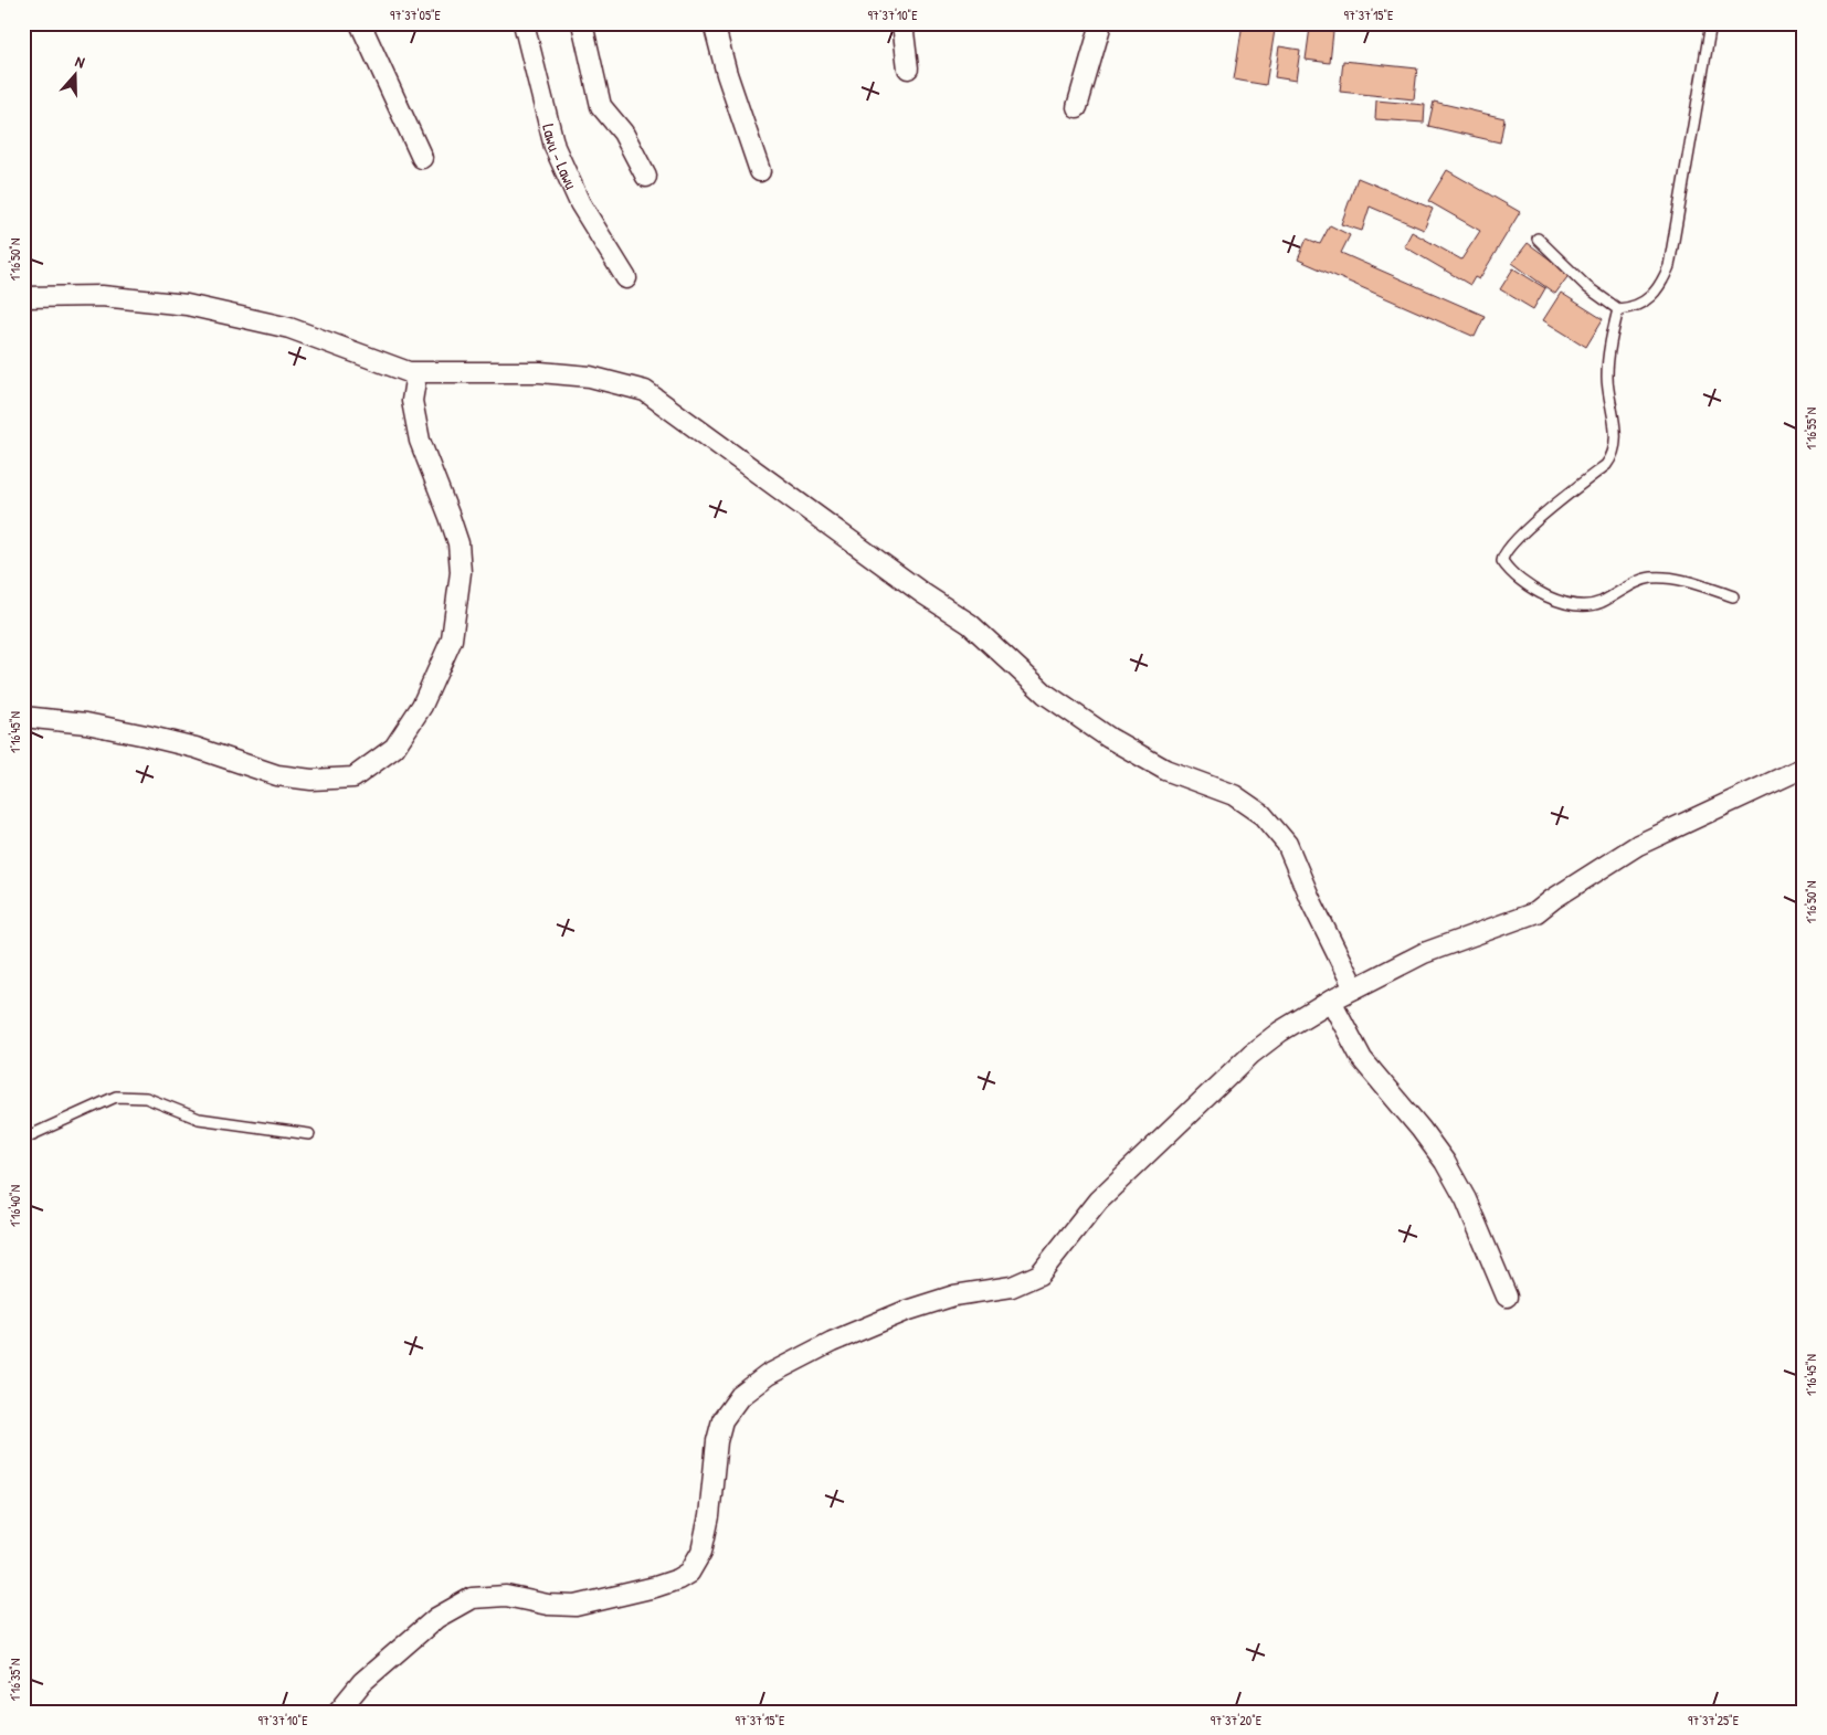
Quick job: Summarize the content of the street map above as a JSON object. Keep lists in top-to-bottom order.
{
  "streets": {
    "street": ["Lawu - Lawu"]
  },
  "north": "top",
  "coordinates": [
    "97°37'05\"E",
    "97°37'10\"E",
    "97°37'15\"E",
    "1°16'50\"N",
    "1°16'55\"N",
    "1°16'45\"N",
    "1°16'40\"N",
    "1°16'35\"N",
    "97°37'20\"E",
    "97°37'25\"E"
  ]
}
